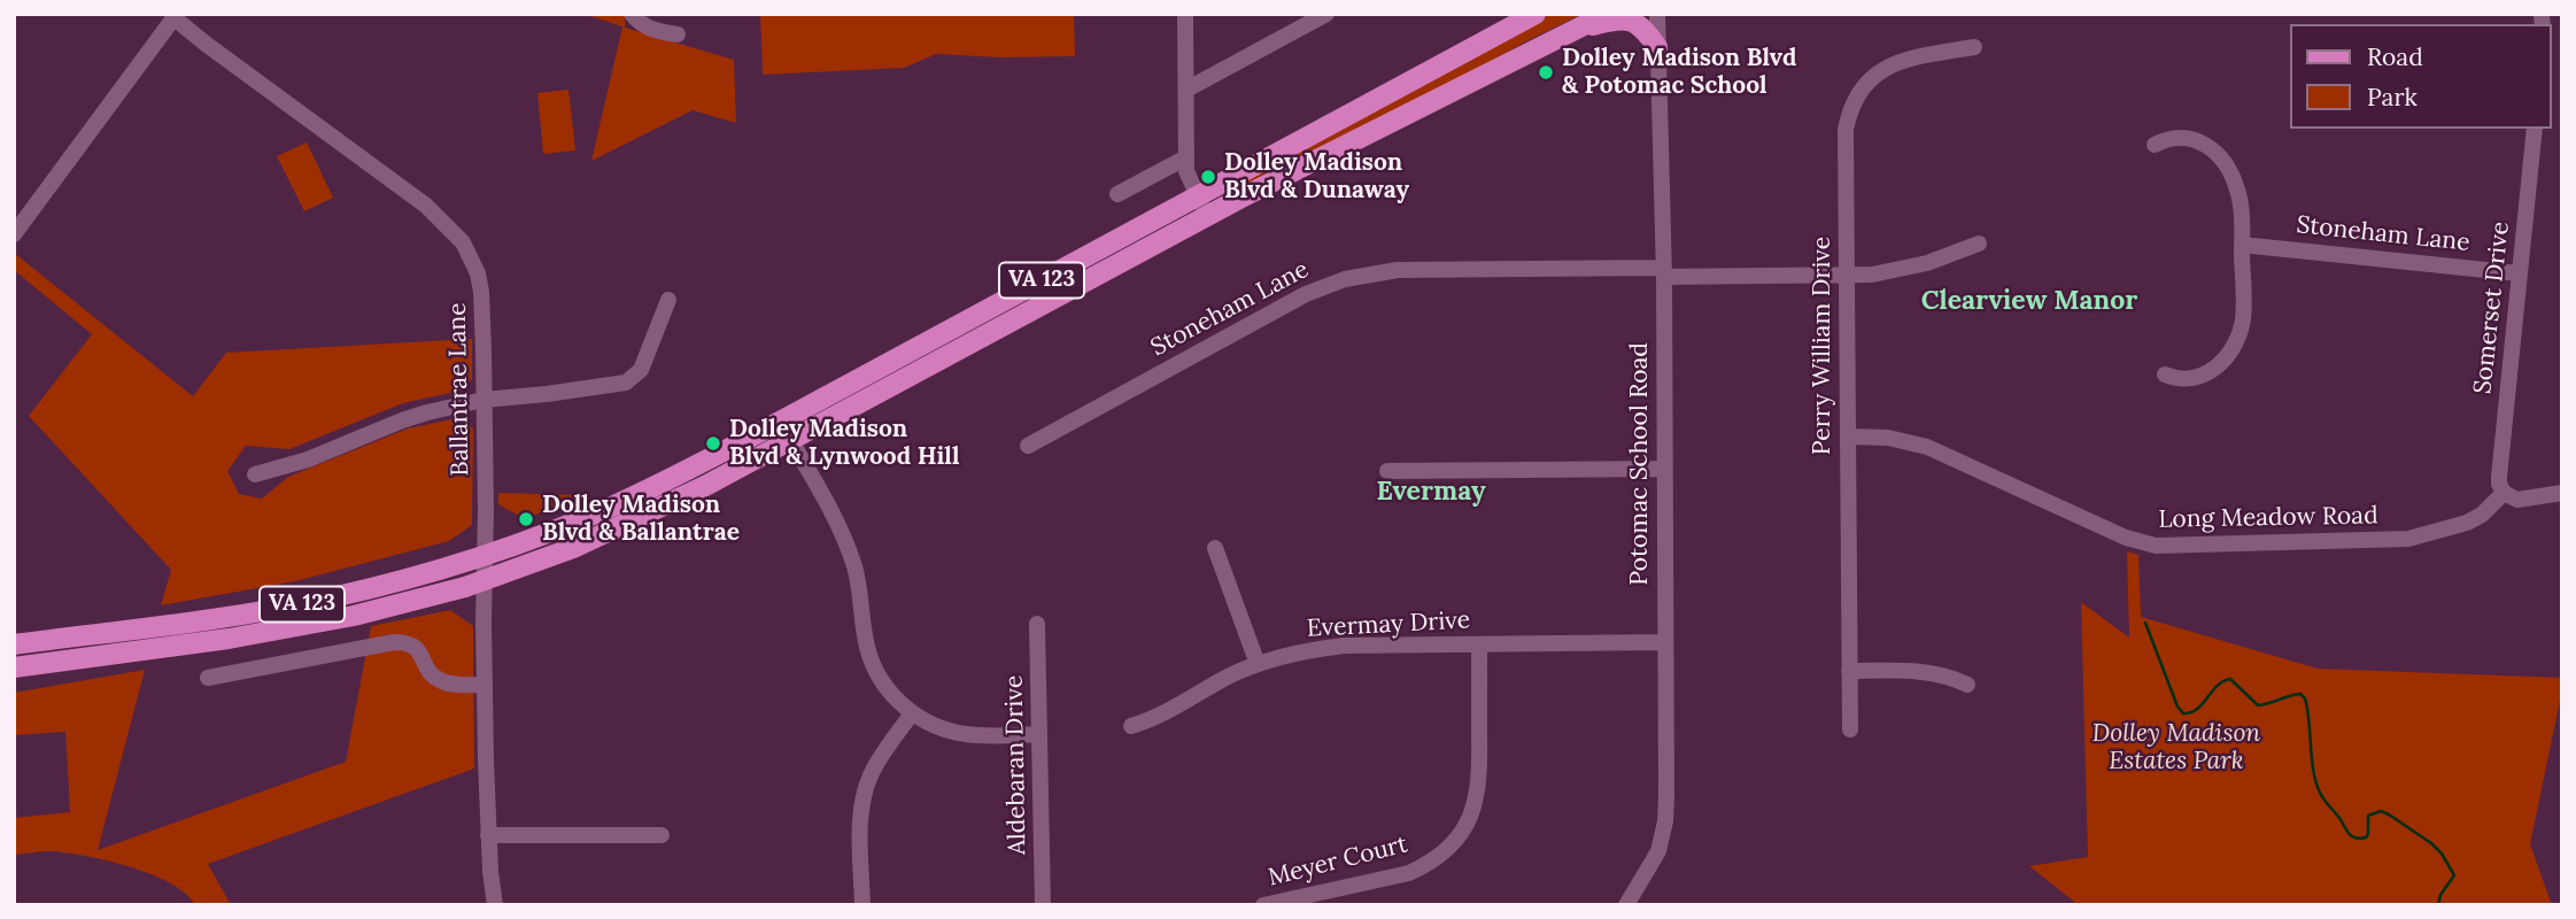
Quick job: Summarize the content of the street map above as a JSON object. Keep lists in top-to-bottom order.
{
  "streets": {
    "main road": ["VA 123"],
    "street": [
      "Stoneham Lane",
      "Somerset Drive",
      "Perry William Drive",
      "Ballantrae Lane",
      "Potomac School Road",
      "Long Meadow Road",
      "Evermay Drive",
      "Aldebaran Drive",
      "Meyer Court"
    ]
  },
  "crossings": [
    ["Stoneham Lane", "Somerset Drive"],
    ["Stoneham Lane", "Perry William Drive"],
    ["Stoneham Lane", "Potomac School Road"],
    ["VA 123", "Ballantrae Lane"],
    ["Somerset Drive", "Long Meadow Road"],
    ["Perry William Drive", "Long Meadow Road"],
    ["Potomac School Road", "Evermay Drive"],
    ["Evermay Drive", "Meyer Court"]
  ],
  "districts": ["Clearview Manor", "Evermay"],
  "parks": ["Dolley Madison Estates Park"],
  "places": [
    "Dolley Madison Blvd & Potomac School",
    "Dolley Madison Blvd & Dunaway",
    "Dolley Madison Blvd & Lynwood Hill",
    "Dolley Madison Blvd & Ballantrae"
  ],
  "legend": ["Road", "Park"]
}
